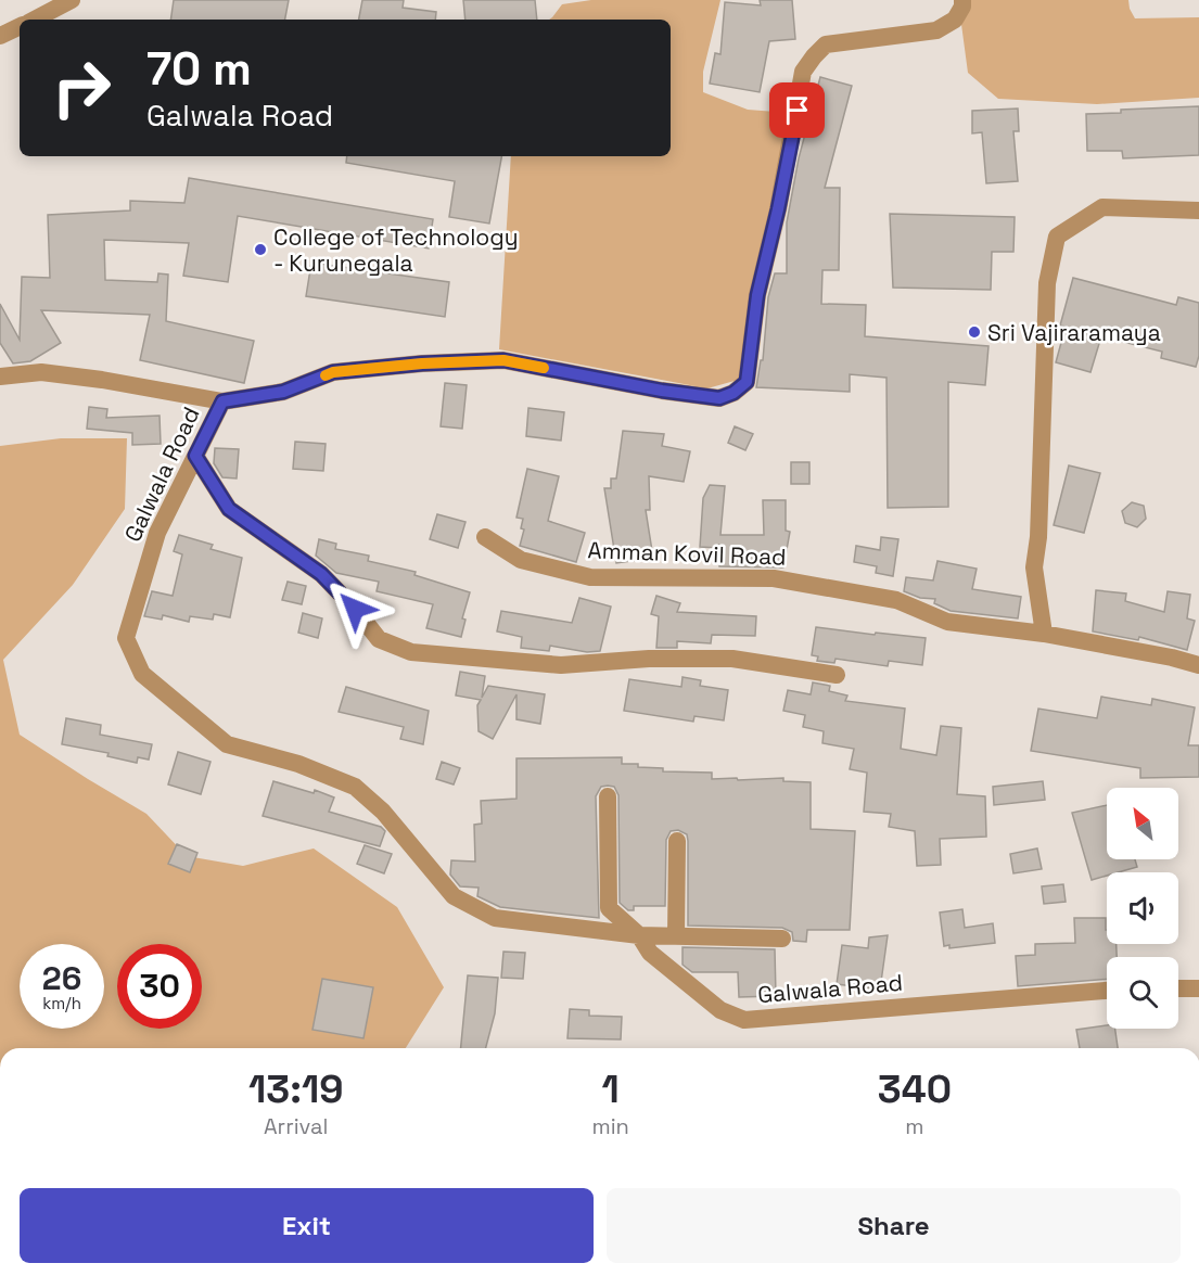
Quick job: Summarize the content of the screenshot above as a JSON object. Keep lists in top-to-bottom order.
{
  "streets": {
    "street": ["Galwala Road", "Amman Kovil Road"]
  },
  "places": ["College of Technology - Kurunegala", "Sri Vajiraramaya"],
  "north": "top left",
  "page": {
    "turn": ["70 m", "Galwala Road"],
    "speed": "26 km/h",
    "limit": "30",
    "eta": [
      "13:19",
      "Arrival",
      "1",
      "min",
      "340",
      "m"
    ],
    "buttons": ["Exit", "Share"]
  }
}
